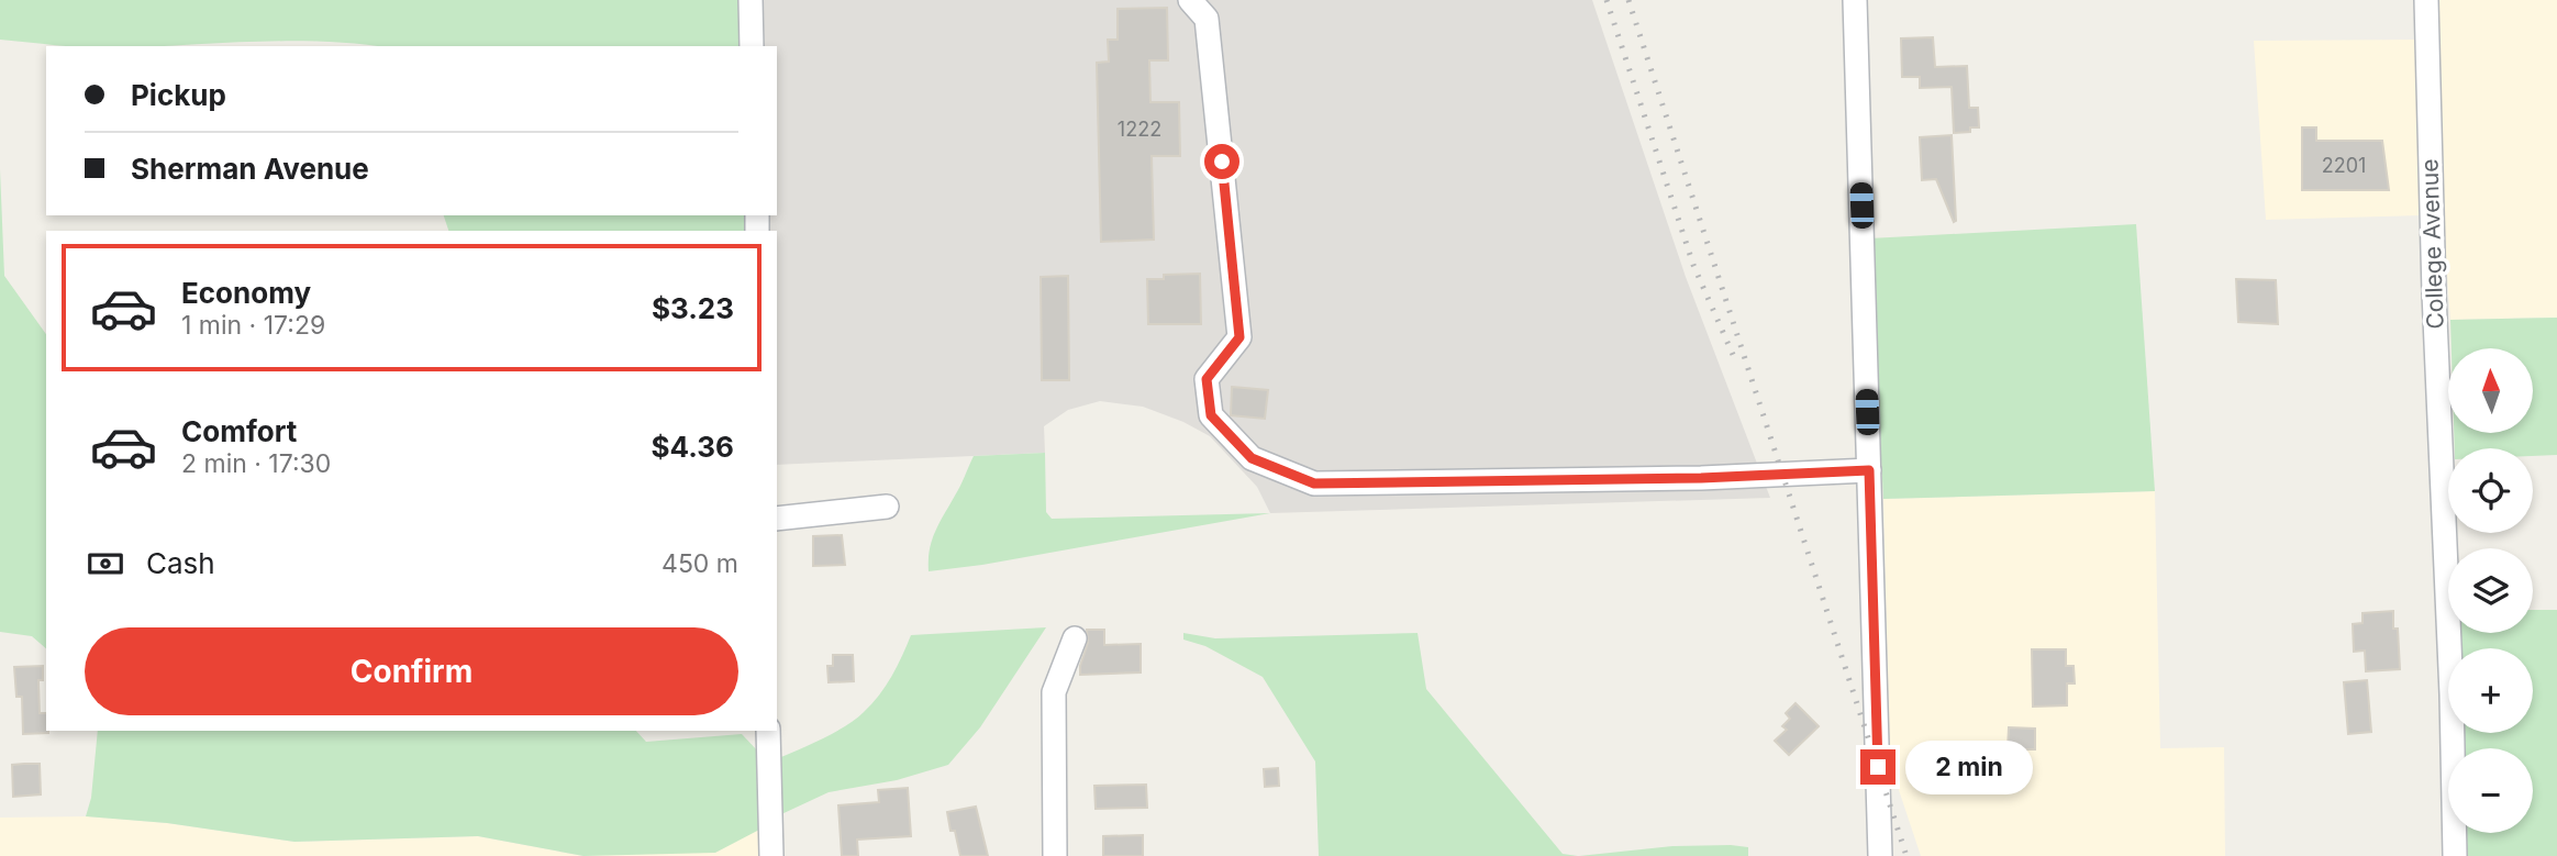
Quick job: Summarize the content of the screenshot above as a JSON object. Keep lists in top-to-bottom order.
{
  "streets": {
    "street": ["College Avenue"]
  },
  "house_numbers": ["1222", "2201"],
  "north": "top",
  "page": {
    "banner": ["Pickup", "Sherman Avenue"],
    "list": [
      {
        "name": "Economy",
        "note": "1 min · 17:29",
        "value": "$3.23"
      },
      {
        "name": "Comfort",
        "note": "2 min · 17:30",
        "value": "$4.36"
      }
    ],
    "map_buttons": ["+", "−"],
    "pay": ["Cash", "450 m"],
    "buttons": "Confirm",
    "bubble": "2 min"
  }
}
